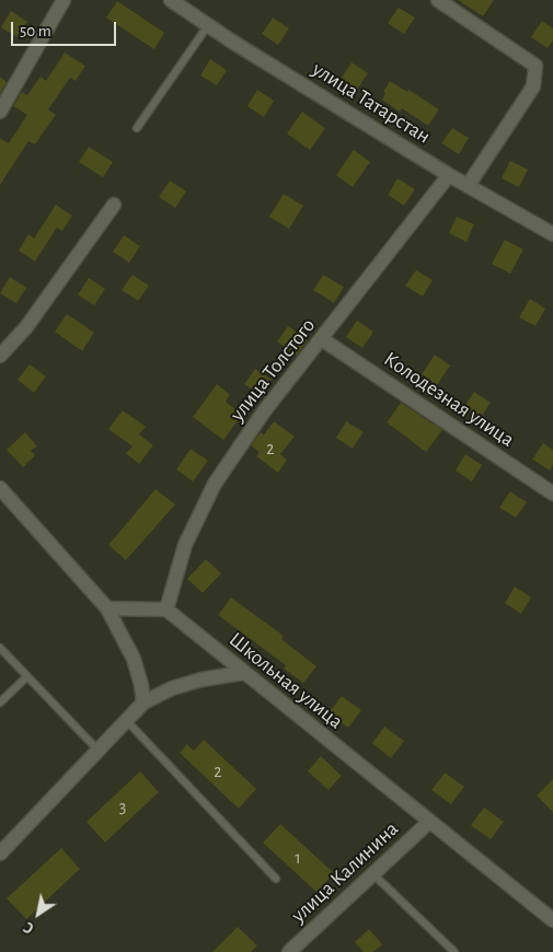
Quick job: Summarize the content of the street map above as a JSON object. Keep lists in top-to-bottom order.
{
  "streets": {
    "street": [
      "улица Татарстан",
      "улица Толстого",
      "Колодезная улица",
      "Школьная улица",
      "улица Калинина"
    ]
  },
  "crossings": [
    ["улица Татарстан", "улица Толстого"],
    ["улица Толстого", "Колодезная улица"],
    ["улица Толстого", "Школьная улица"],
    ["Школьная улица", "улица Калинина"]
  ],
  "house_numbers": [
    "2",
    "2",
    "3",
    "1"
  ],
  "scale_bar": "50 m",
  "north": "bottom left"
}
